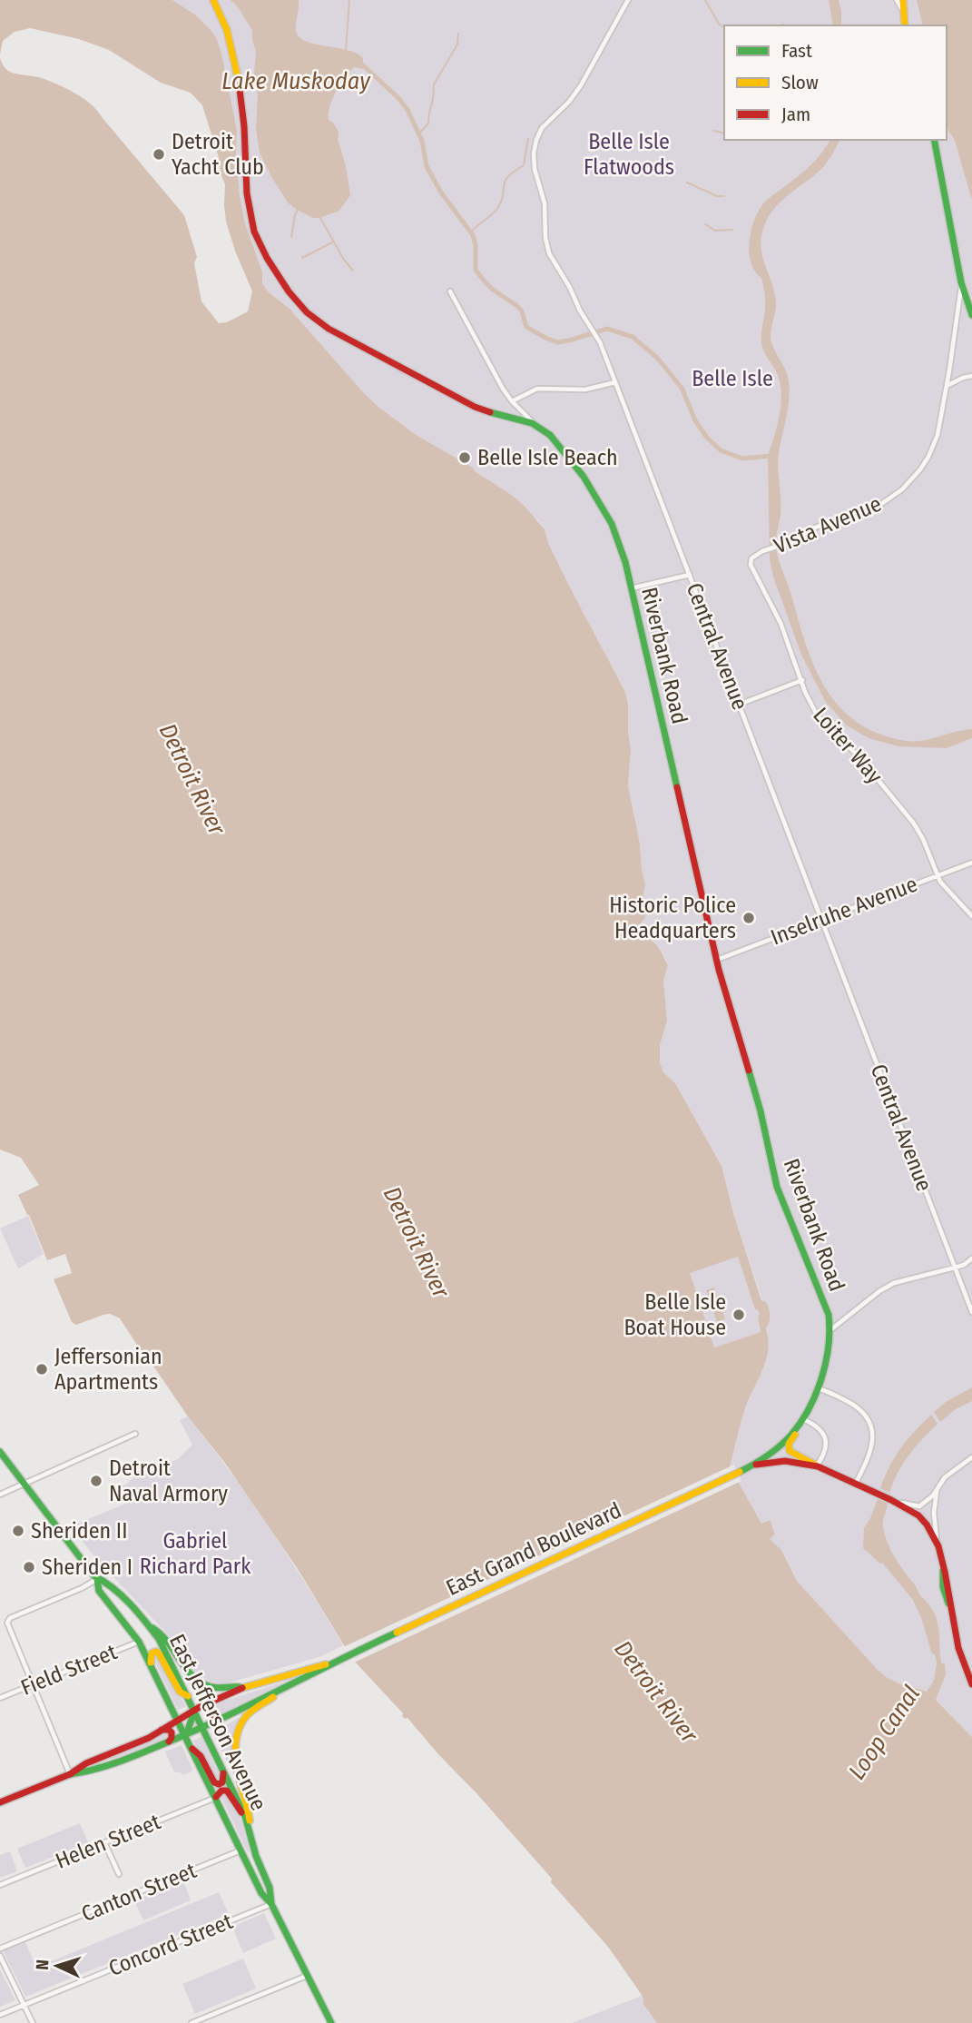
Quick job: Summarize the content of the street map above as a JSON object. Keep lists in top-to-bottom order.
{
  "streets": {
    "street": [
      "Vista Avenue",
      "Central Avenue",
      "Riverbank Road",
      "Loiter Way",
      "Inselruhe Avenue",
      "East Grand Boulevard",
      "Field Street",
      "East Jefferson Avenue",
      "Helen Street",
      "Canton Street",
      "Concord Street"
    ]
  },
  "crossings": [
    ["Vista Avenue", "Loiter Way"],
    ["Central Avenue", "Inselruhe Avenue"],
    ["Riverbank Road", "Inselruhe Avenue"],
    ["Riverbank Road", "East Grand Boulevard"],
    ["Loiter Way", "Inselruhe Avenue"],
    ["East Grand Boulevard", "East Jefferson Avenue"],
    ["Field Street", "East Jefferson Avenue"],
    ["East Jefferson Avenue", "Helen Street"],
    ["East Jefferson Avenue", "Canton Street"],
    ["East Jefferson Avenue", "Concord Street"]
  ],
  "water": ["Lake Muskoday", "Detroit River", "Loop Canal"],
  "parks": ["Belle Isle Flatwoods", "Belle Isle", "Gabriel Richard Park"],
  "places": [
    "Detroit Yacht Club",
    "Belle Isle Beach",
    "Historic Police Headquarters",
    "Belle Isle Boat House",
    "Jeffersonian Apartments",
    "Detroit Naval Armory",
    "Sheriden II",
    "Sheriden I"
  ],
  "legend": ["Fast", "Slow", "Jam"],
  "north": "left"
}
